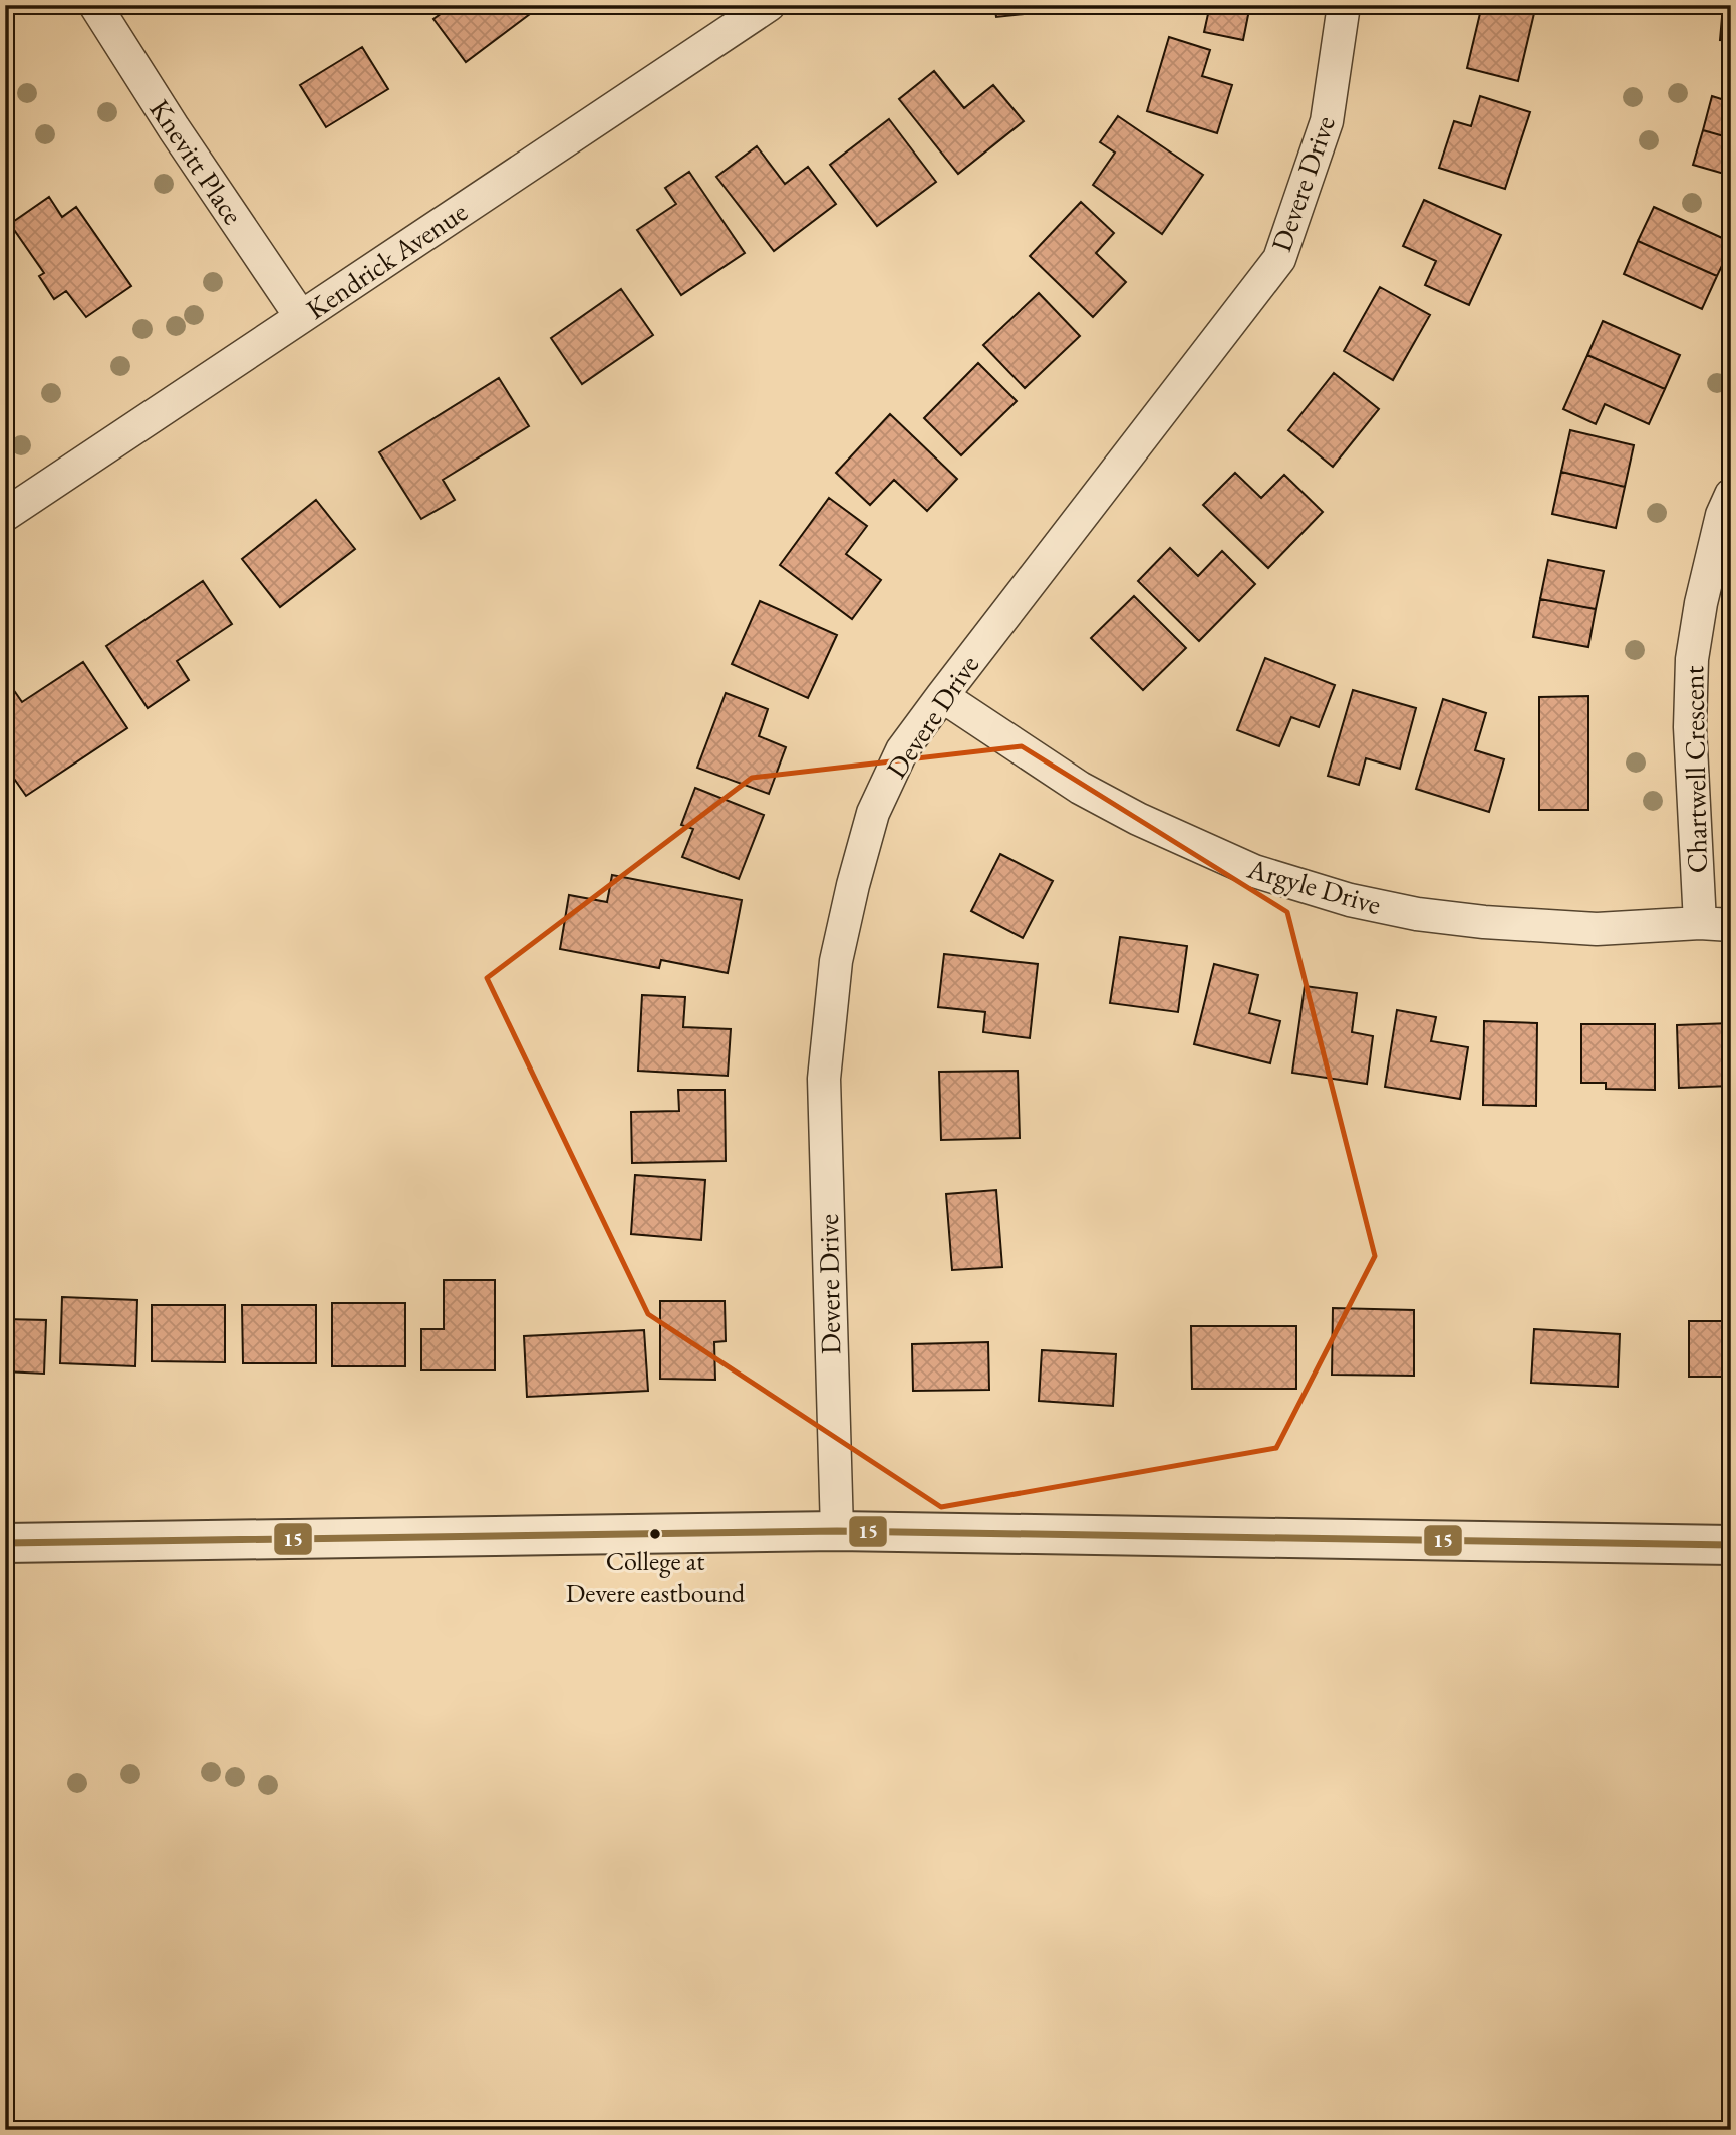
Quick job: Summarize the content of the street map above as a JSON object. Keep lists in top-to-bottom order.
{
  "streets": {
    "street": [
      "Knevitt Place",
      "Devere Drive",
      "Kendrick Avenue",
      "Chartwell Crescent",
      "Argyle Drive"
    ]
  },
  "crossings": [
    ["Knevitt Place", "Kendrick Avenue"],
    ["Devere Drive", "Argyle Drive"],
    ["Chartwell Crescent", "Argyle Drive"]
  ],
  "places": ["College at Devere eastbound"],
  "lines": ["transit line 15"]
}
